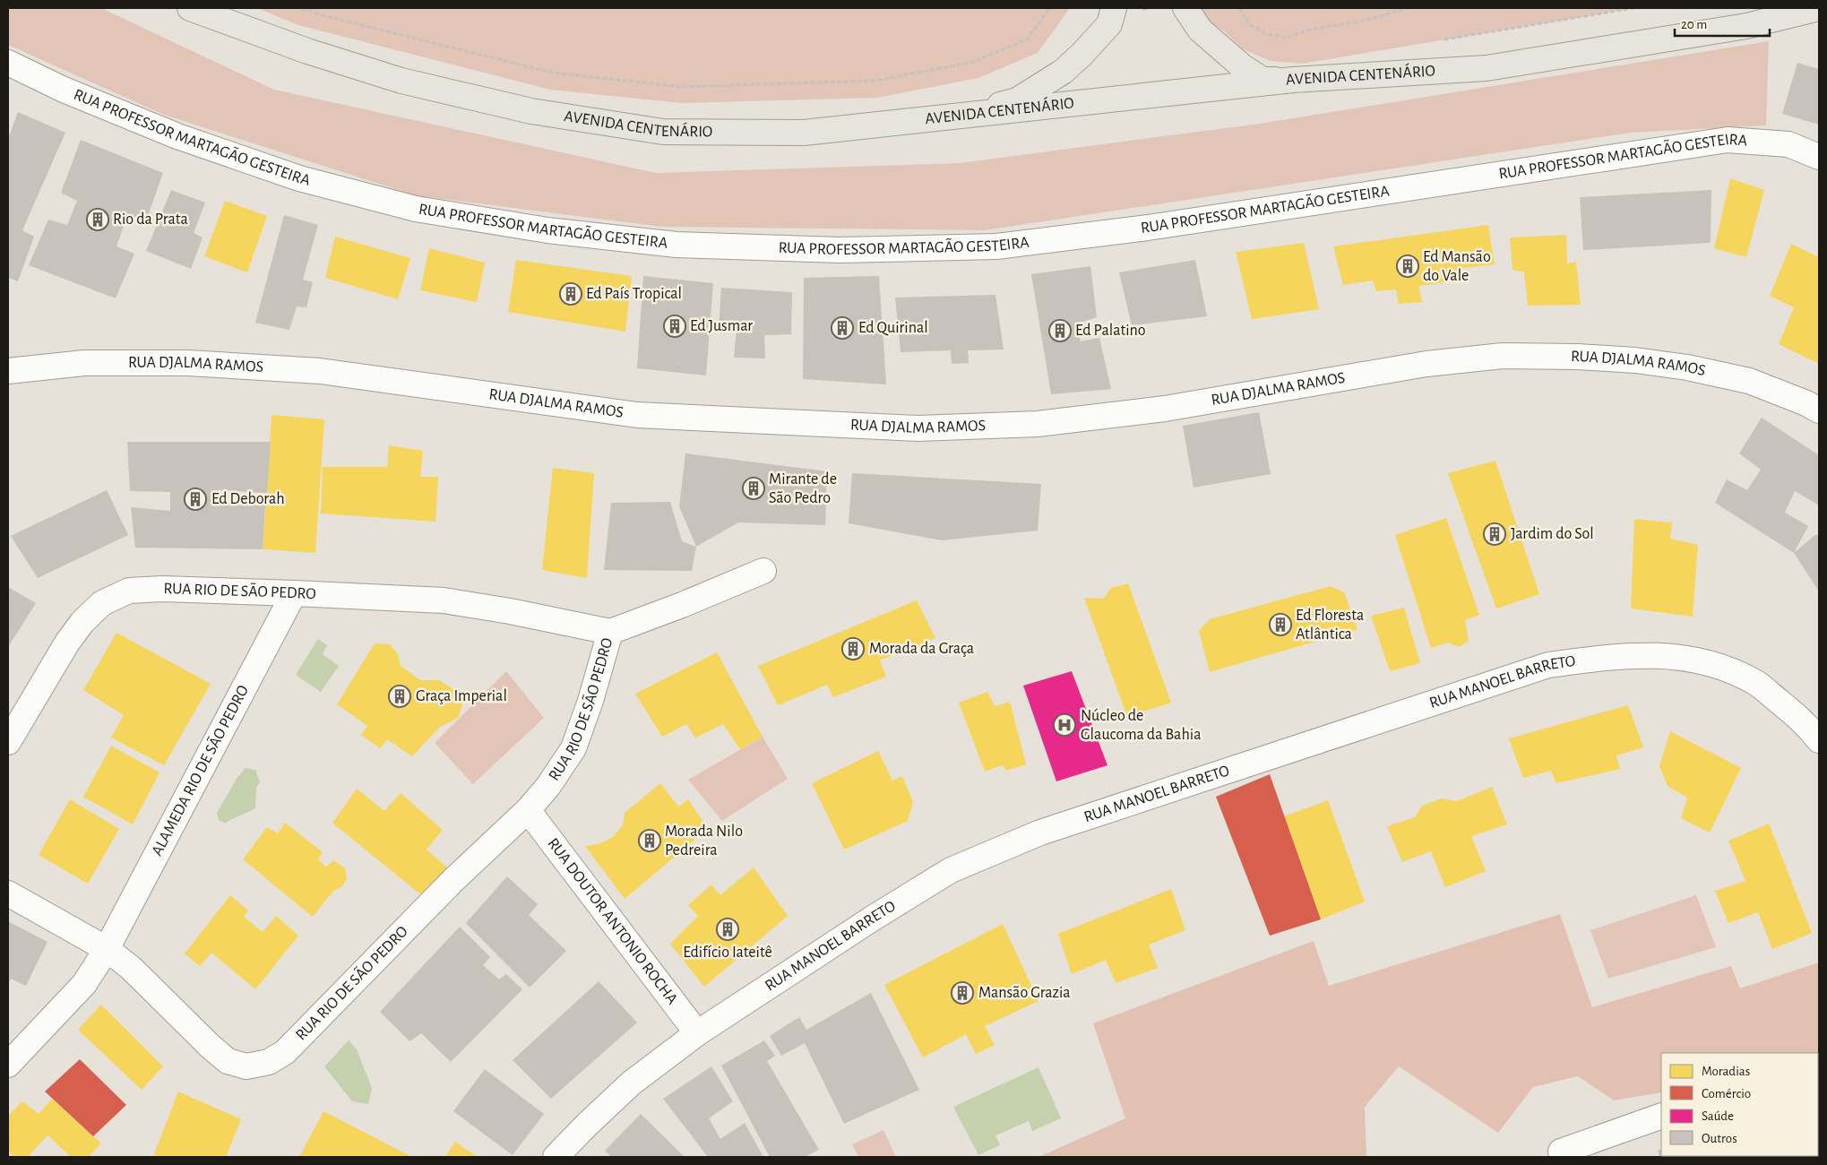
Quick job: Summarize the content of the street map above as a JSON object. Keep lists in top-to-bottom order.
{
  "streets": {
    "main road": ["AVENIDA CENTENÁRIO"],
    "street": [
      "RUA PROFESSOR MARTAGÃO GESTEIRA",
      "RUA DJALMA RAMOS",
      "RUA RIO DE SÃO PEDRO",
      "RUA MANOEL BARRETO",
      "ALAMEDA RIO DE SÃO PEDRO",
      "RUA DOUTOR ANTONIO ROCHA"
    ]
  },
  "crossings": [
    ["RUA RIO DE SÃO PEDRO", "ALAMEDA RIO DE SÃO PEDRO"],
    ["RUA RIO DE SÃO PEDRO", "RUA DOUTOR ANTONIO ROCHA"],
    ["RUA MANOEL BARRETO", "RUA DOUTOR ANTONIO ROCHA"]
  ],
  "places": {
    "building": [
      "Rio da Prata",
      "Ed Mansão do Vale",
      "Ed País Tropical",
      "Ed Jusmar",
      "Ed Quirinal",
      "Ed Palatino",
      "Mirante de São Pedro",
      "Ed Deborah",
      "Jardim do Sol",
      "Ed Floresta Atlântica",
      "Morada da Graça",
      "Graça Imperial",
      "Morada Nilo Pedreira",
      "Edifício Iateitê",
      "Mansão Grazia"
    ],
    "hospital": ["Núcleo de Glaucoma da Bahia"]
  },
  "legend": [
    "Moradias",
    "Comércio",
    "Saúde",
    "Outros"
  ],
  "scale_bar": "20 m"
}
